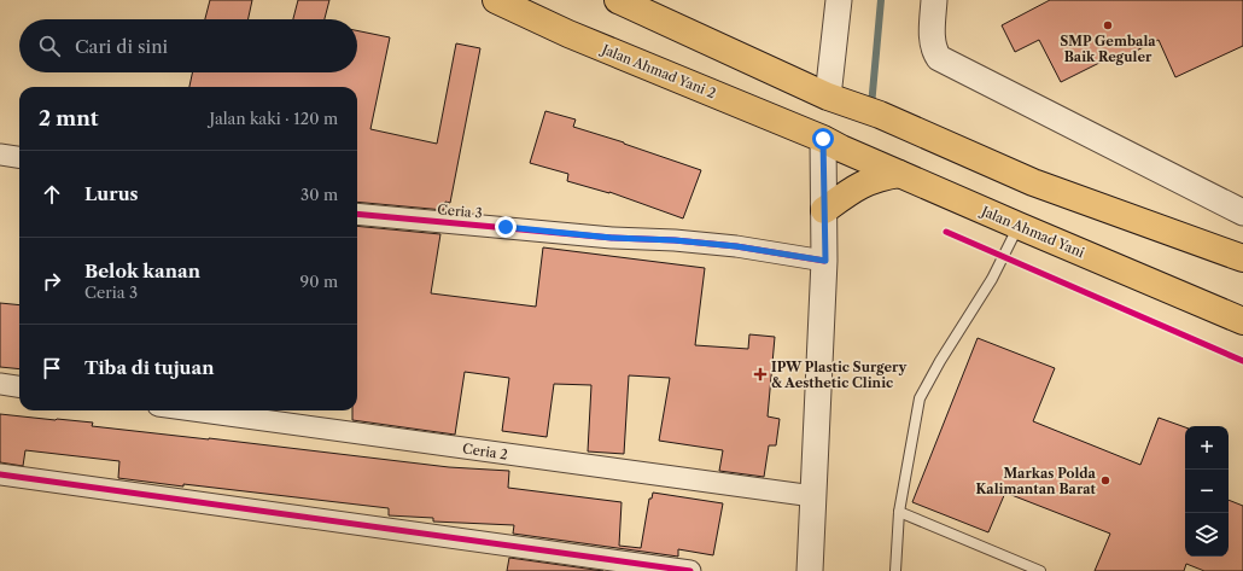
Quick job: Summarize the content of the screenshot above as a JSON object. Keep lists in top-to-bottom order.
{
  "streets": {
    "highway": ["Jalan Ahmad Yani 2", "Jalan Ahmad Yani"],
    "street": ["Ceria 3", "Ceria 2"]
  },
  "crossings": [
    ["Jalan Ahmad Yani 2", "Jalan Ahmad Yani"]
  ],
  "places": {
    "other": ["SMP Gembala Baik Reguler", "Markas Polda Kalimantan Barat"],
    "health": ["IPW Plastic Surgery & Aesthetic Clinic"]
  },
  "page": {
    "search": "Cari di sini",
    "heading": ["2 mnt", "Jalan kaki · 120 m"],
    "list": [
      ["Lurus", "30 m"],
      ["Belok kanan", "Ceria 3", "90 m"],
      "Tiba di tujuan"
    ],
    "map_buttons": ["+", "−"]
  }
}
